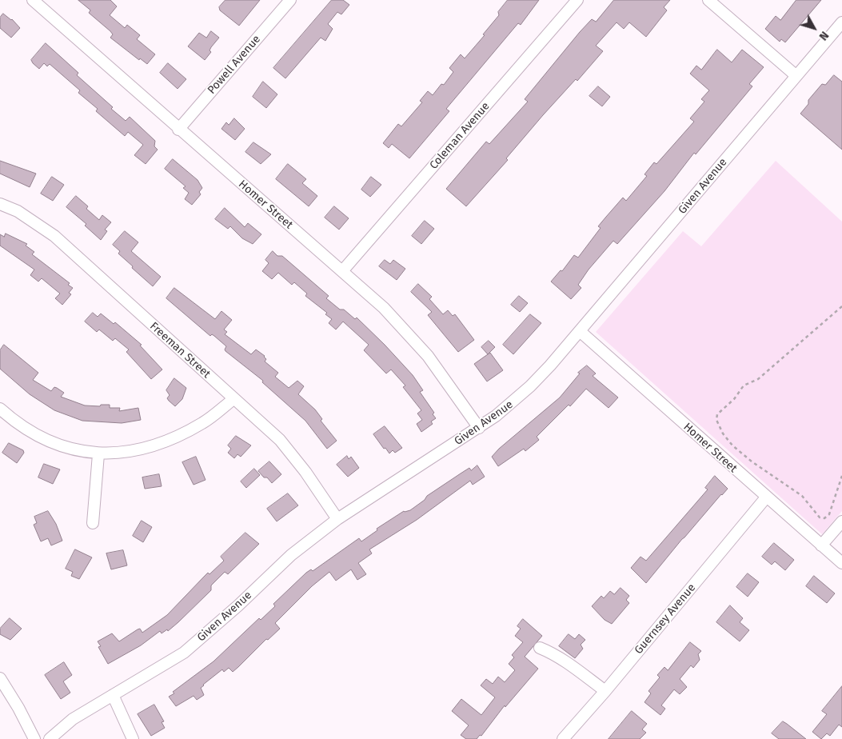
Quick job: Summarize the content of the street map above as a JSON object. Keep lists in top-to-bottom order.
{
  "streets": {
    "street": [
      "Powell Avenue",
      "Coleman Avenue",
      "Given Avenue",
      "Homer Street",
      "Freeman Street",
      "Guernsey Avenue"
    ]
  },
  "crossings": [
    ["Powell Avenue", "Homer Street"],
    ["Coleman Avenue", "Homer Street"],
    ["Given Avenue", "Homer Street"],
    ["Given Avenue", "Freeman Street"],
    ["Homer Street", "Guernsey Avenue"]
  ],
  "north": "bottom right"
}
